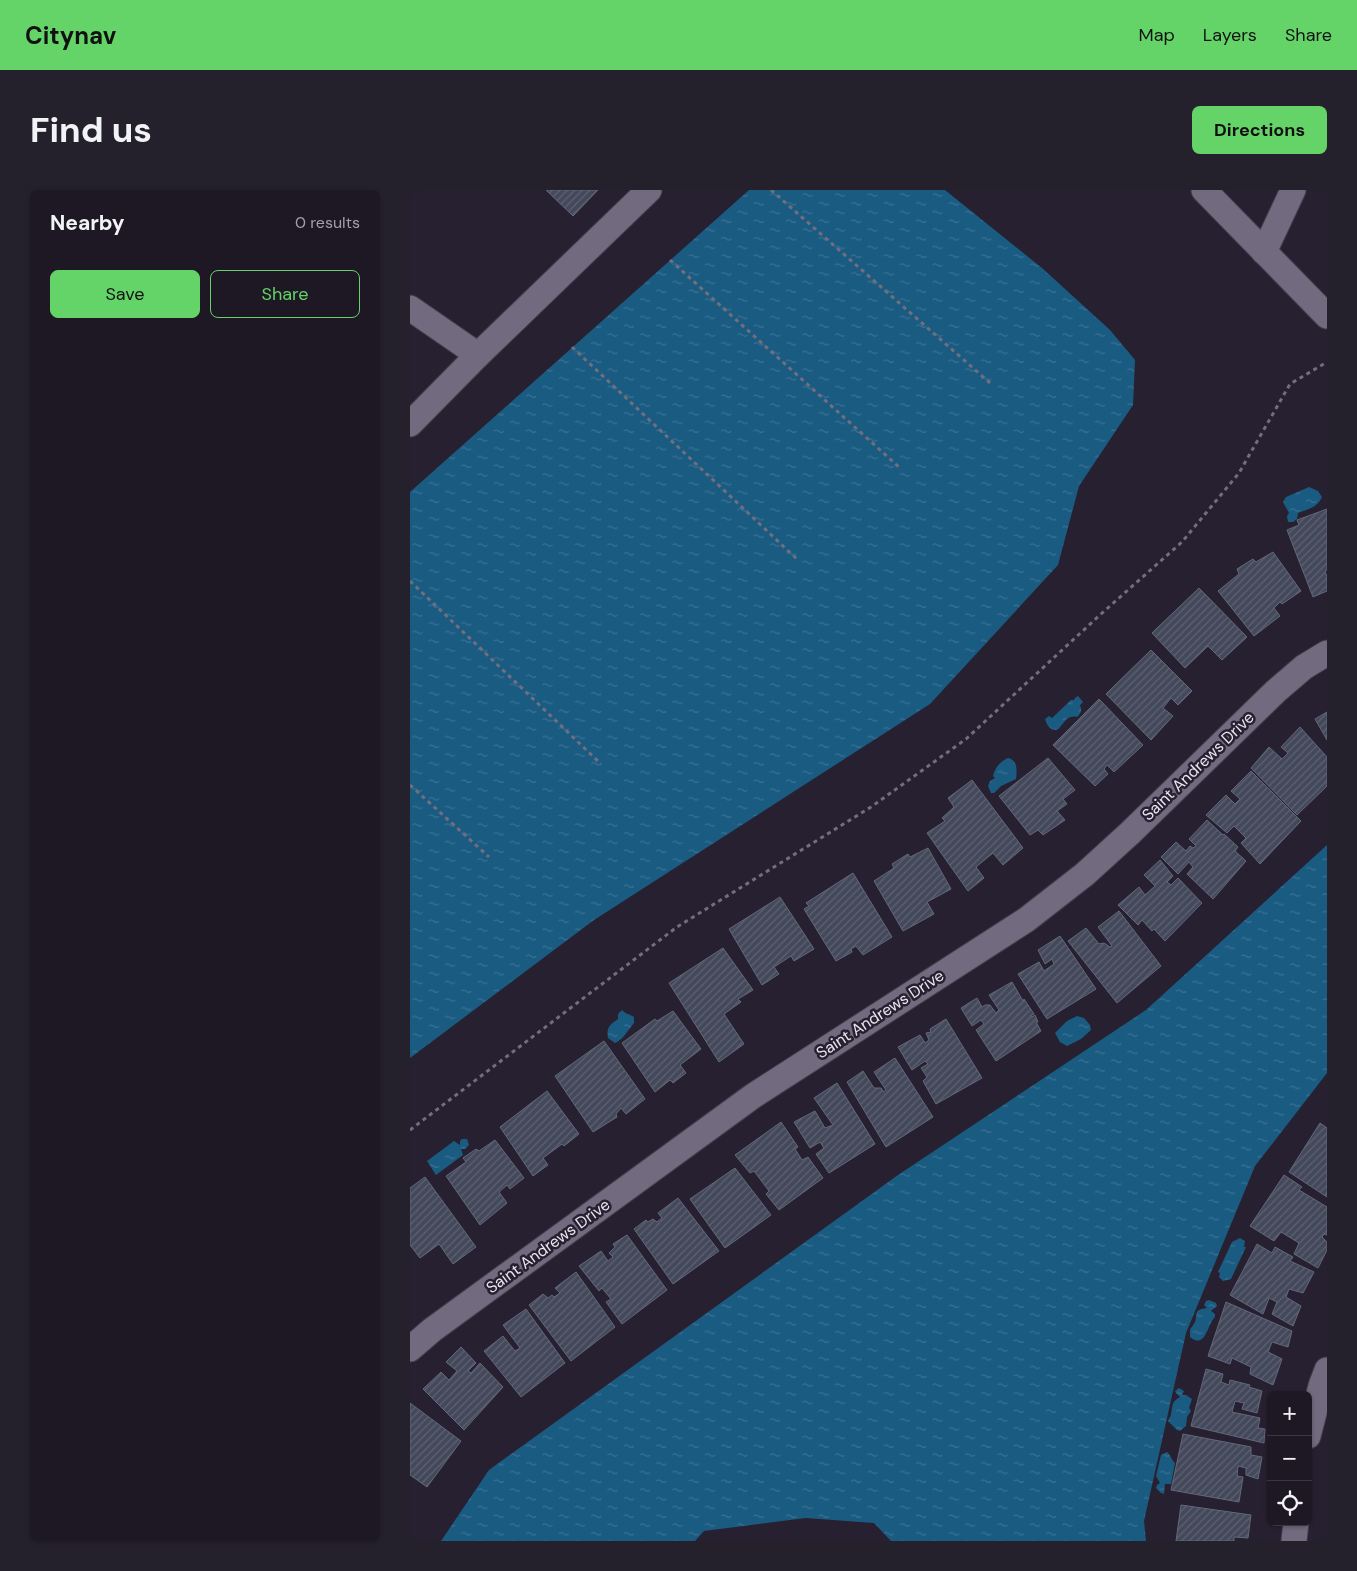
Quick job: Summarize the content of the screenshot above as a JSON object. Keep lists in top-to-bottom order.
{
  "streets": {
    "street": ["Saint Andrews Drive"]
  },
  "page": {
    "header": "Citynav",
    "nav": ["Map", "Layers", "Share"],
    "buttons": [
      "Directions",
      ["Save", "Share"]
    ],
    "title": "Find us",
    "heading": ["Nearby", "0 results"],
    "map_buttons": ["+", "−"]
  }
}
